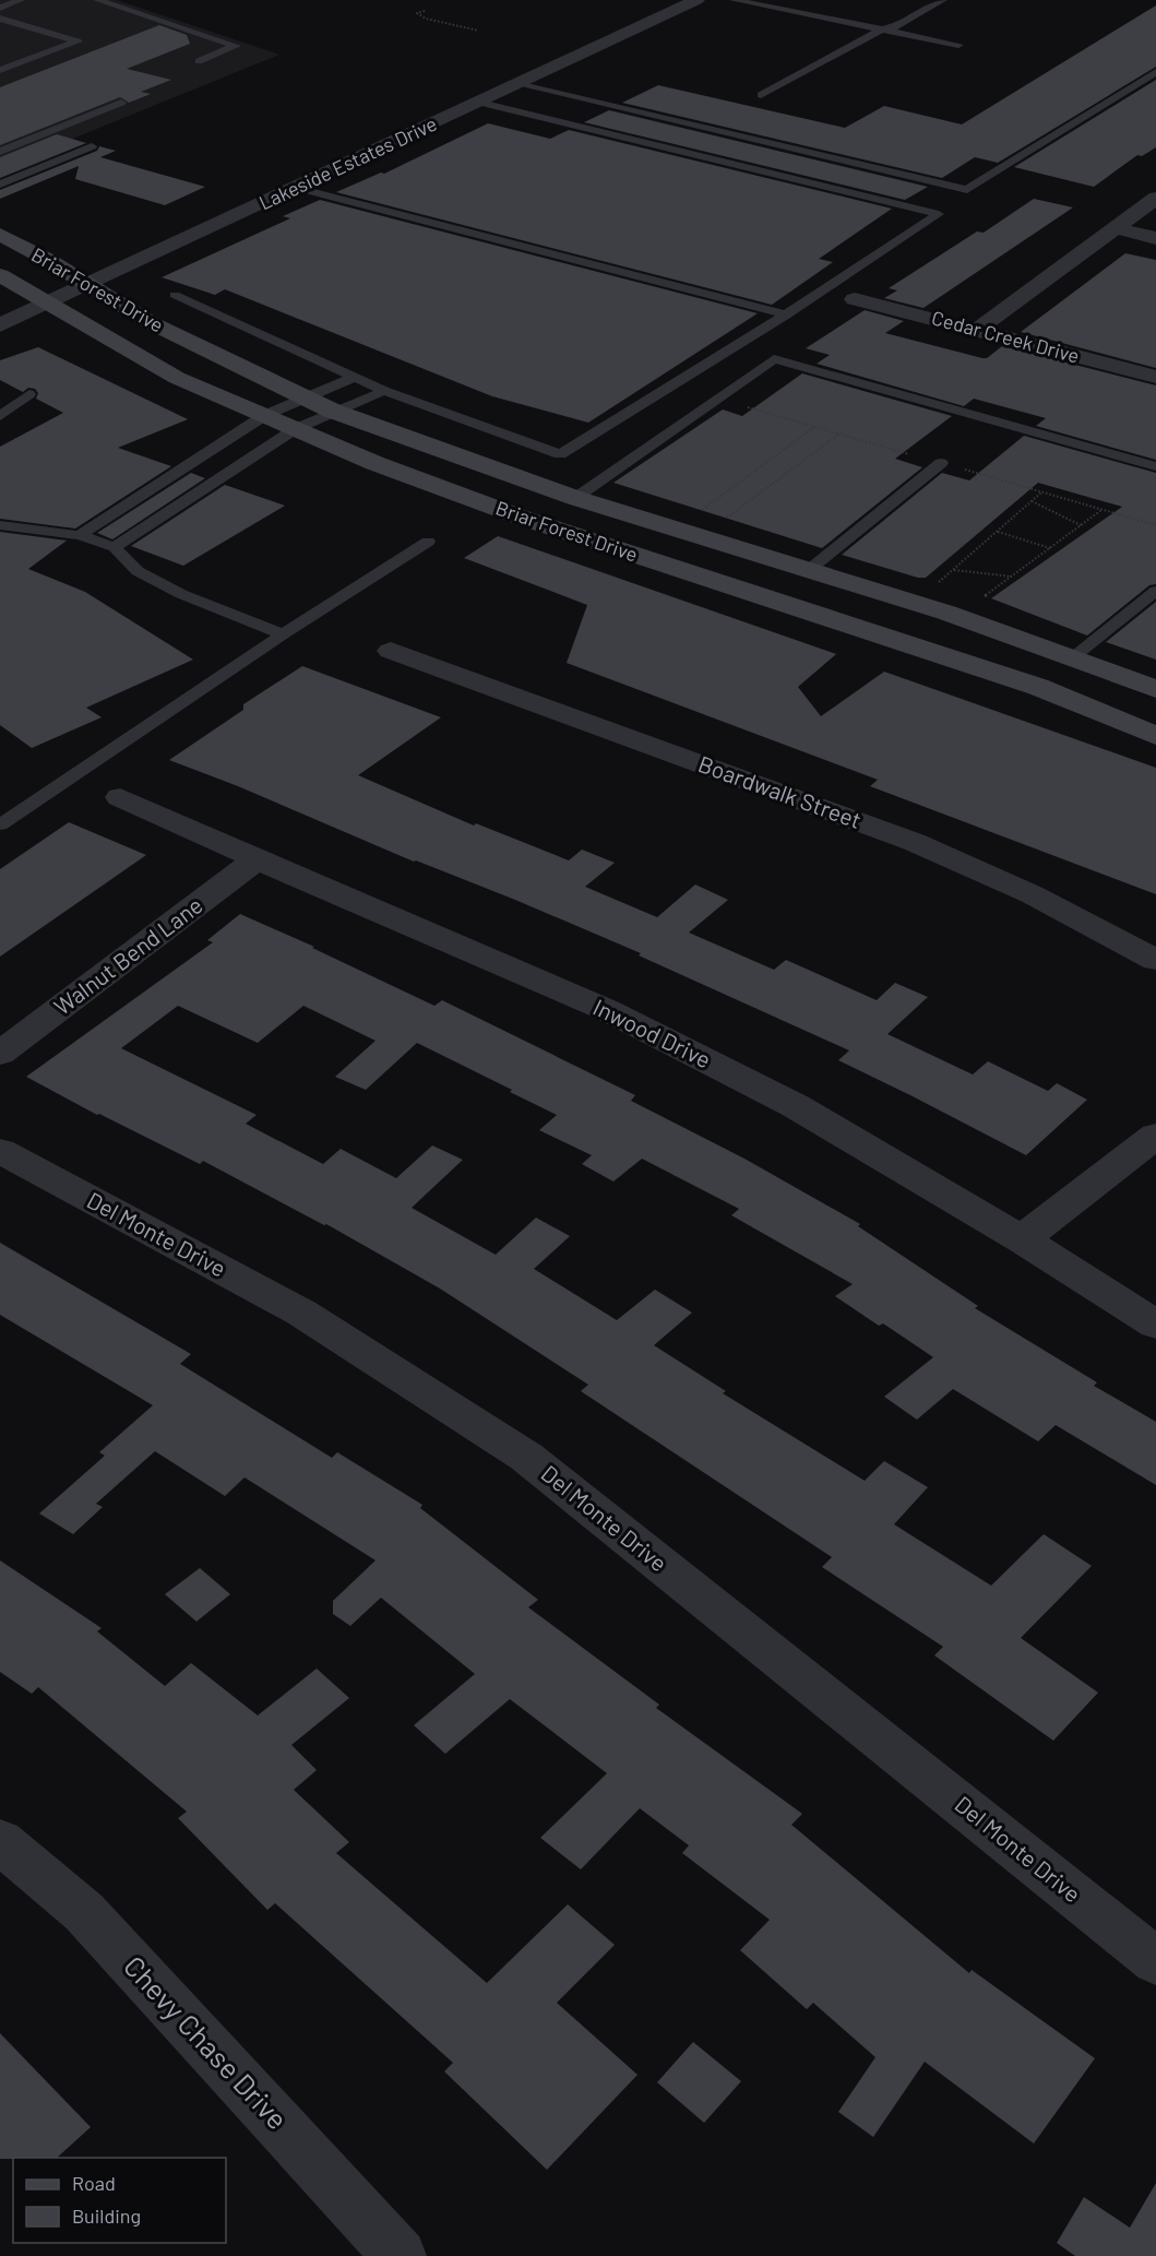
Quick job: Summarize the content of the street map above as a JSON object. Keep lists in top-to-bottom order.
{
  "streets": {
    "main road": ["Briar Forest Drive"],
    "street": [
      "Lakeside Estates Drive",
      "Cedar Creek Drive",
      "Boardwalk Street",
      "Walnut Bend Lane",
      "Inwood Drive",
      "Del Monte Drive",
      "Chevy Chase Drive"
    ]
  },
  "crossings": [
    ["Lakeside Estates Drive", "Briar Forest Drive"],
    ["Walnut Bend Lane", "Inwood Drive"]
  ],
  "legend": ["Road", "Building"]
}
